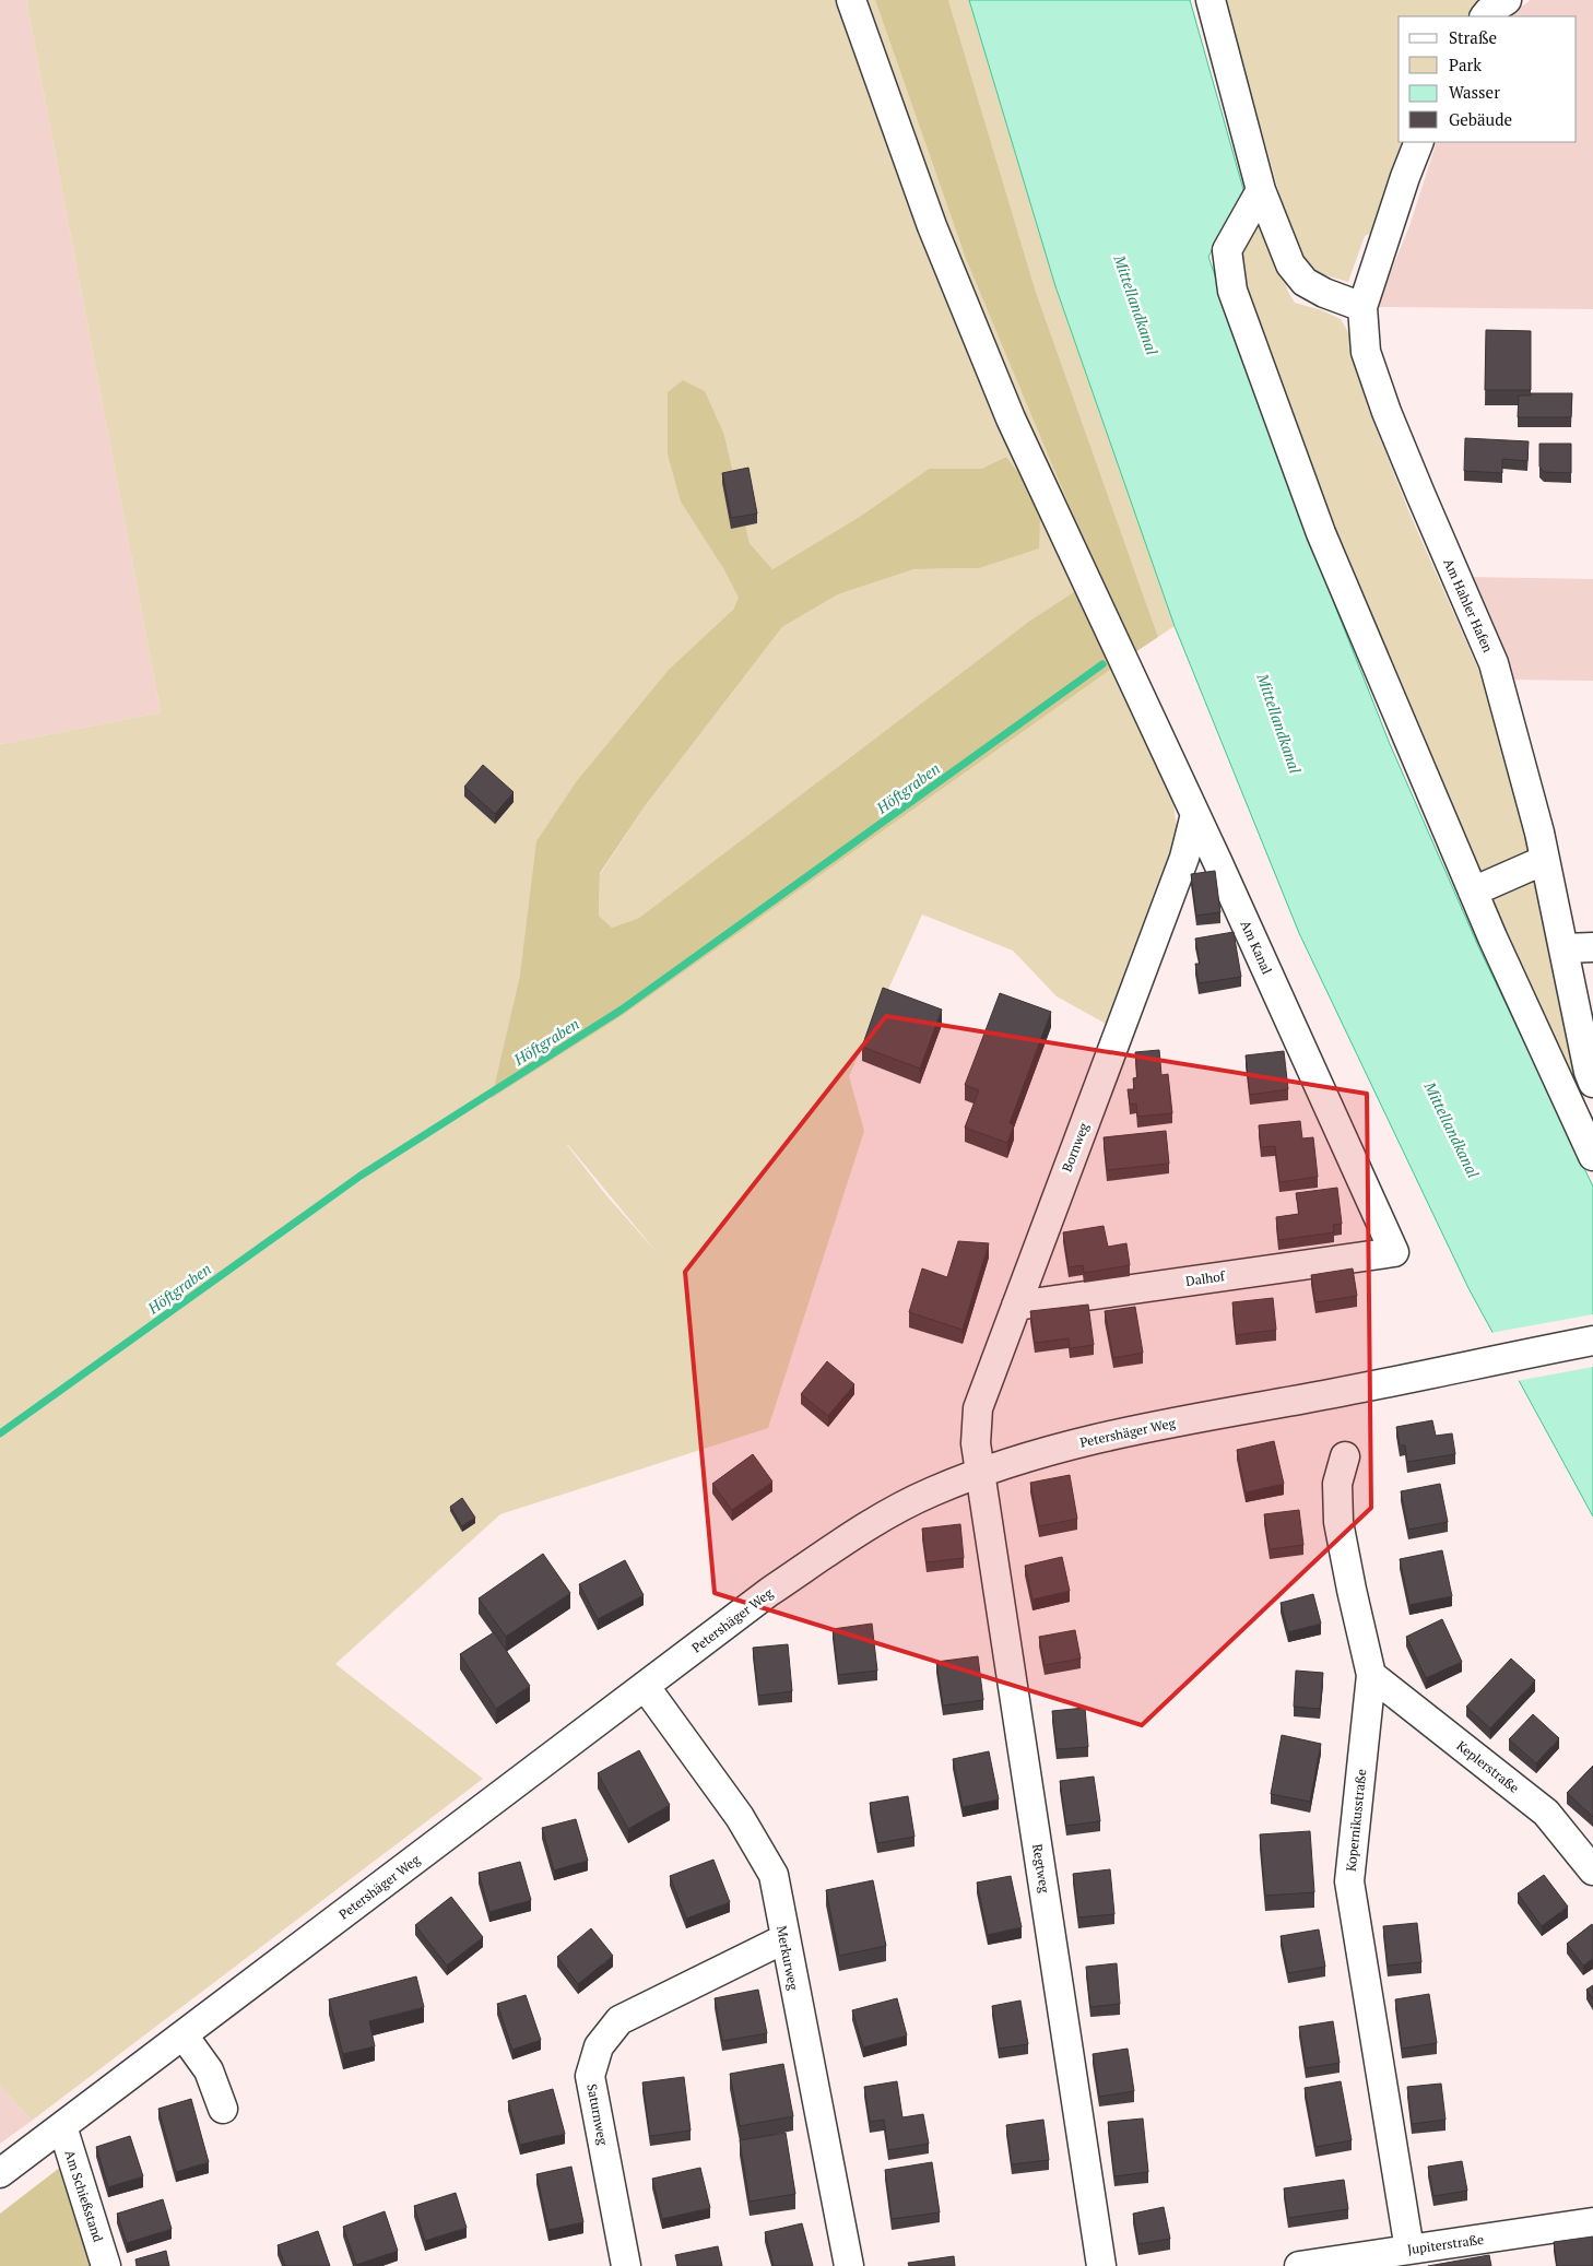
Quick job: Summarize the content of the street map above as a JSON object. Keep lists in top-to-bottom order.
{
  "streets": {
    "street": [
      "Am Hahler Hafen",
      "Am Kanal",
      "Bornweg",
      "Dalhof",
      "Petershäger Weg",
      "Keplerstraße",
      "Kopernikusstraße",
      "Regtweg",
      "Merkurweg",
      "Saturnweg",
      "Am Schießstand",
      "Jupiterstraße"
    ]
  },
  "crossings": [
    ["Am Kanal", "Bornweg"],
    ["Am Kanal", "Dalhof"],
    ["Bornweg", "Dalhof"],
    ["Bornweg", "Petershäger Weg"],
    ["Bornweg", "Regtweg"],
    ["Petershäger Weg", "Regtweg"],
    ["Petershäger Weg", "Merkurweg"],
    ["Petershäger Weg", "Am Schießstand"],
    ["Keplerstraße", "Kopernikusstraße"],
    ["Kopernikusstraße", "Jupiterstraße"],
    ["Merkurweg", "Saturnweg"]
  ],
  "water": ["Mittellandkanal", "Höftgraben"],
  "legend": [
    "Straße",
    "Park",
    "Wasser",
    "Gebäude"
  ]
}
